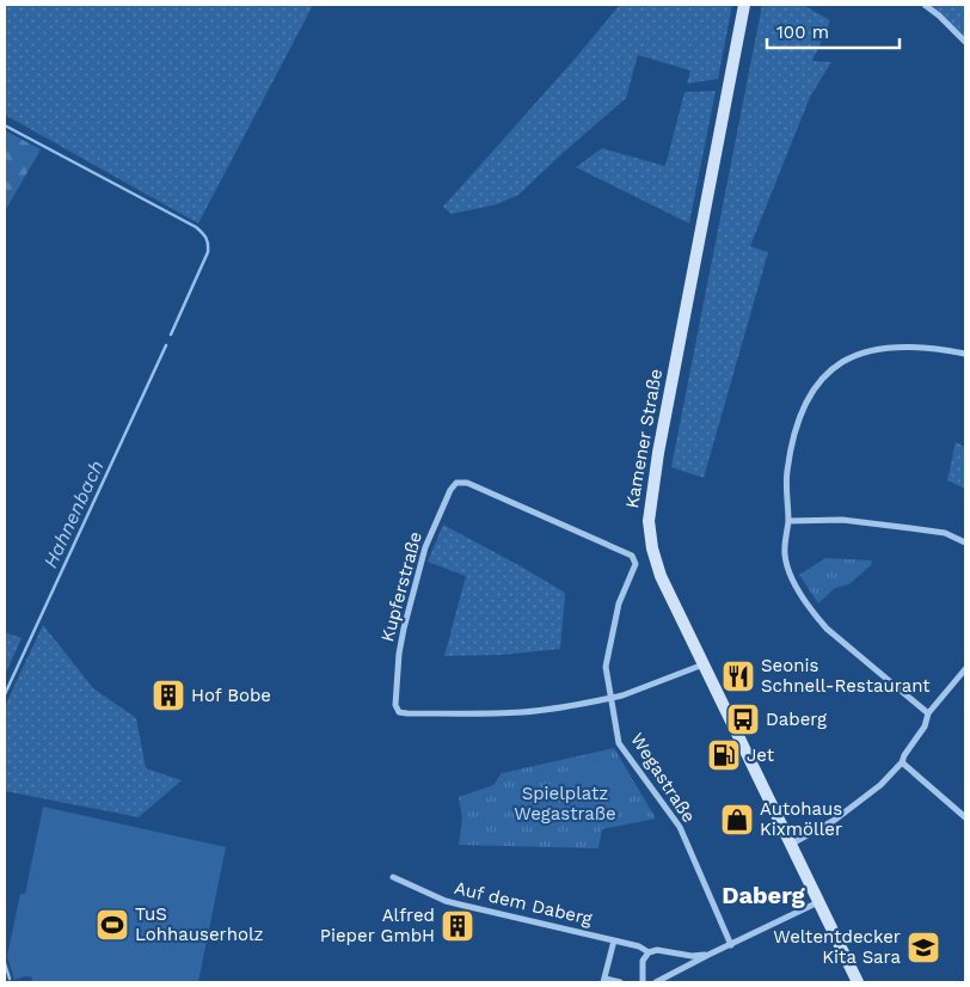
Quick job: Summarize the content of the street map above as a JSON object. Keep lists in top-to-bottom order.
{
  "streets": {
    "main road": ["Kamener Straße"],
    "street": ["Kupferstraße", "Wegastraße", "Auf dem Daberg"]
  },
  "crossings": [
    ["Kamener Straße", "Auf dem Daberg"],
    ["Kupferstraße", "Wegastraße"],
    ["Wegastraße", "Auf dem Daberg"]
  ],
  "districts": ["Daberg"],
  "water": ["Hahnenbach"],
  "parks": ["Spielplatz Wegastraße"],
  "places": {
    "restaurant": ["Seonis Schnell-Restaurant"],
    "building": ["Hof Bobe", "Alfred Pieper GmbH"],
    "bus stop": ["Daberg"],
    "fuel station": ["Jet"],
    "shop": ["Autohaus Kixmöller"],
    "sports": ["TuS Lohhauserholz"],
    "school or university": ["Weltentdecker Kita Sara"]
  },
  "scale_bar": "100 m"
}
